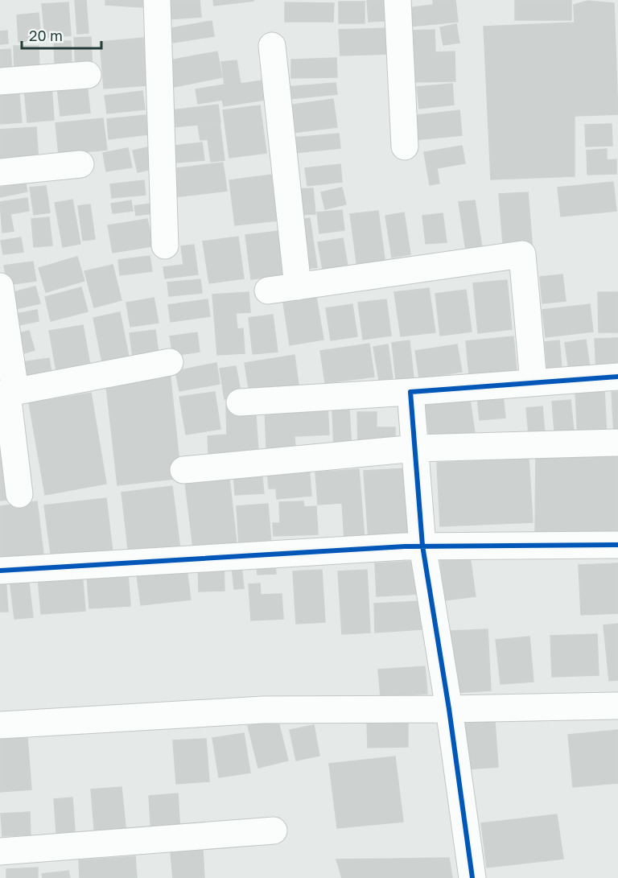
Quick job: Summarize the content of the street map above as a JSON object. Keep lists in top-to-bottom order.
{
  "scale_bar": "20 m"
}
